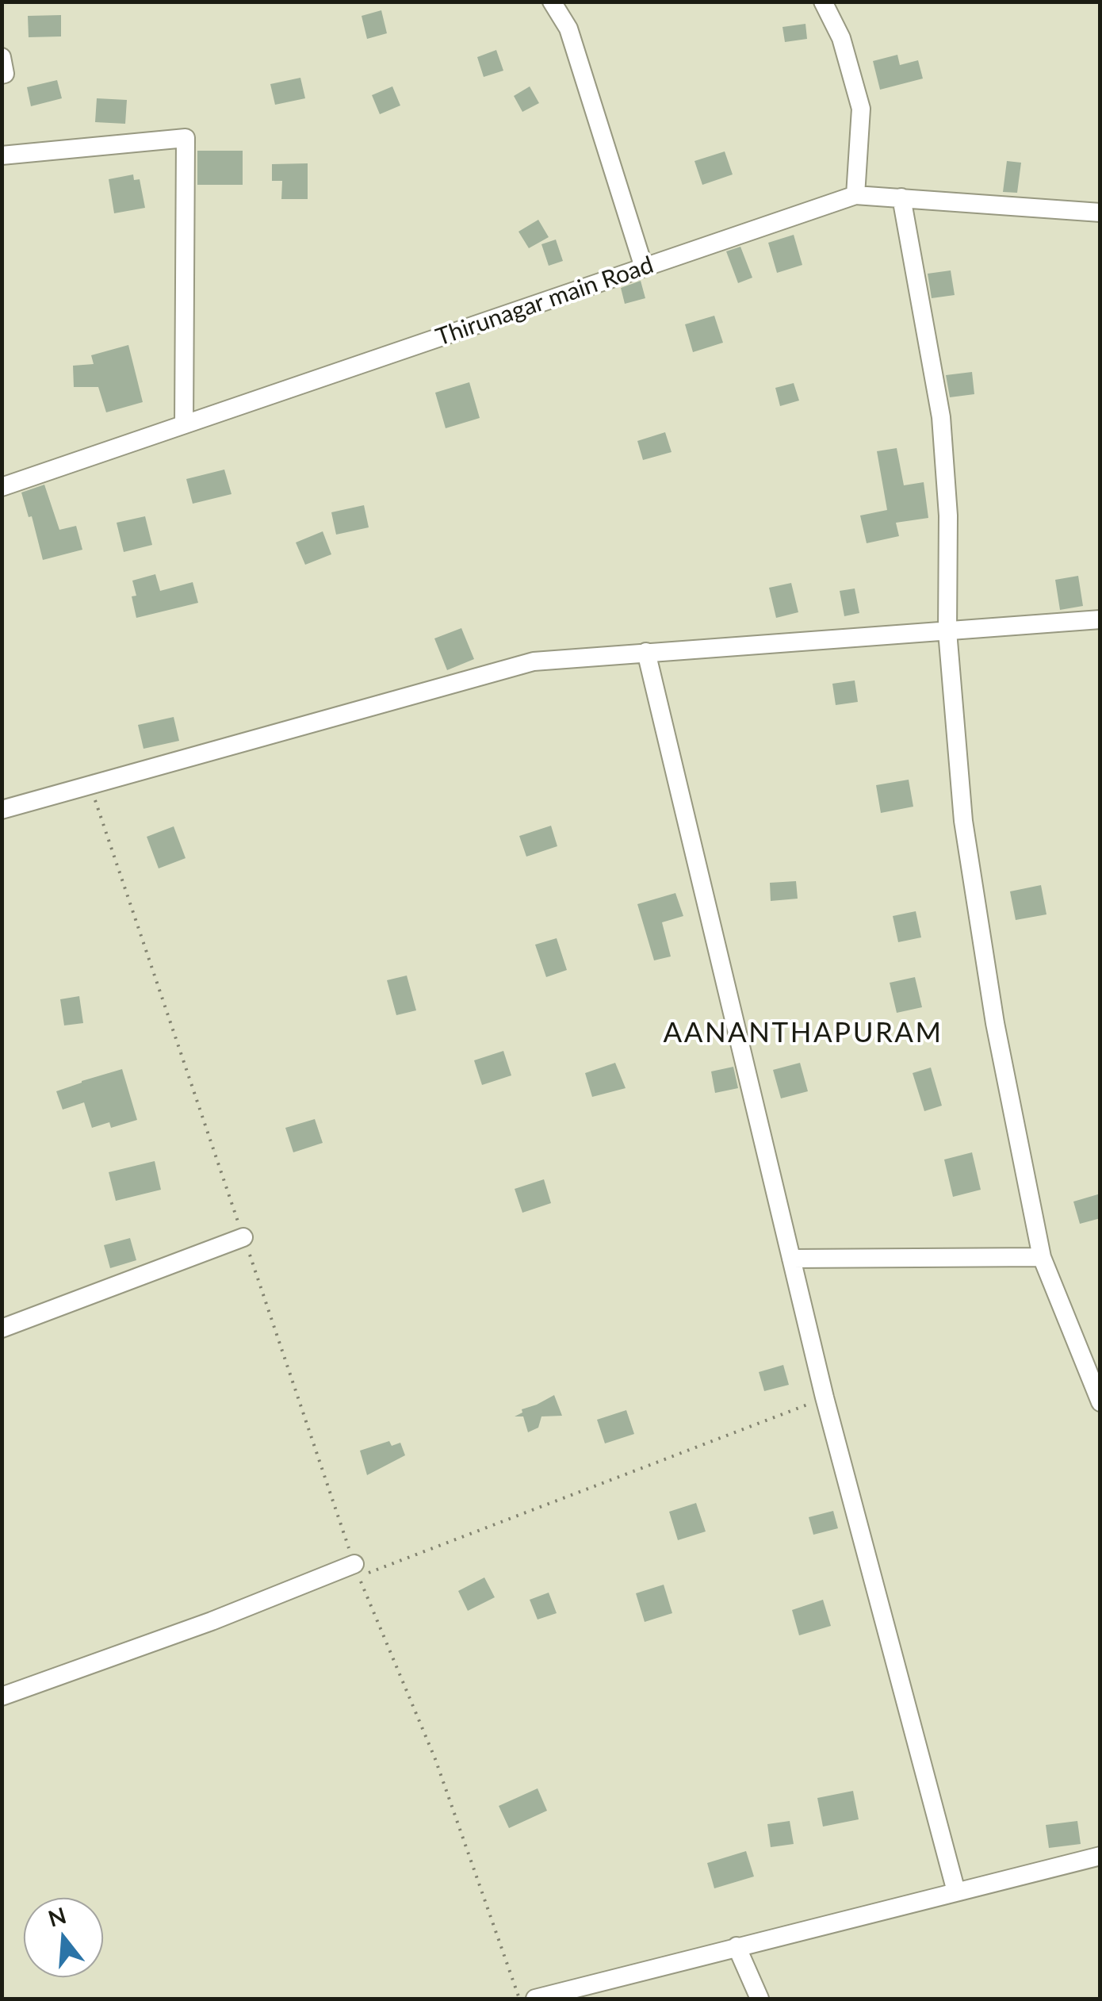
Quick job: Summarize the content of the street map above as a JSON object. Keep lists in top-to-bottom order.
{
  "streets": {
    "street": ["Thirunagar main Road"]
  },
  "districts": ["AANANTHAPURAM"],
  "north": "top"
}
